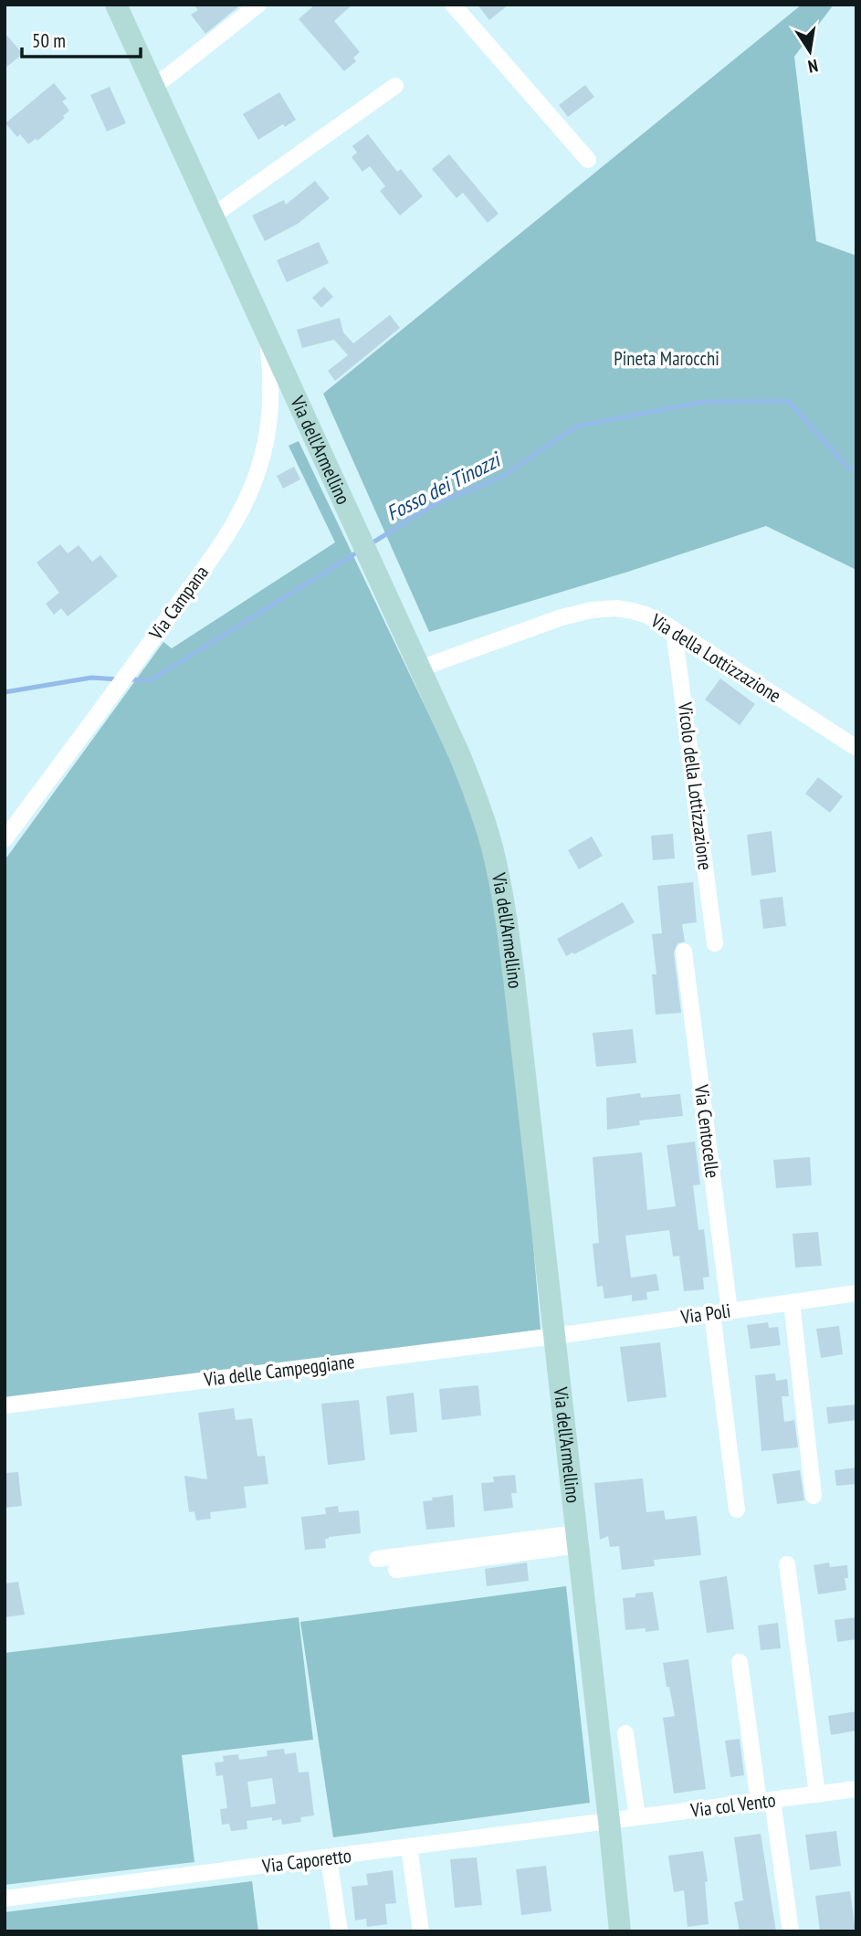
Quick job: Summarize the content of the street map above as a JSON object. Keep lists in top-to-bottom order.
{
  "streets": {
    "street": [
      "Via dell'Armellino",
      "Via Campana",
      "Via della Lottizzazione",
      "Vicolo della Lottizzazione",
      "Via Centocelle",
      "Via Poli",
      "Via delle Campeggiane",
      "Via col Vento",
      "Via Caporetto"
    ]
  },
  "crossings": [
    ["Via dell'Armellino", "Via Campana"],
    ["Via dell'Armellino", "Via della Lottizzazione"],
    ["Via dell'Armellino", "Via Poli"],
    ["Via dell'Armellino", "Via delle Campeggiane"],
    ["Via dell'Armellino", "Via col Vento"],
    ["Via dell'Armellino", "Via Caporetto"],
    ["Via della Lottizzazione", "Vicolo della Lottizzazione"],
    ["Via Centocelle", "Via Poli"],
    ["Via Poli", "Via delle Campeggiane"],
    ["Via col Vento", "Via Caporetto"]
  ],
  "water": ["Fosso dei Tinozzi"],
  "parks": ["Pineta Marocchi"],
  "scale_bar": "50 m",
  "north": "bottom"
}
